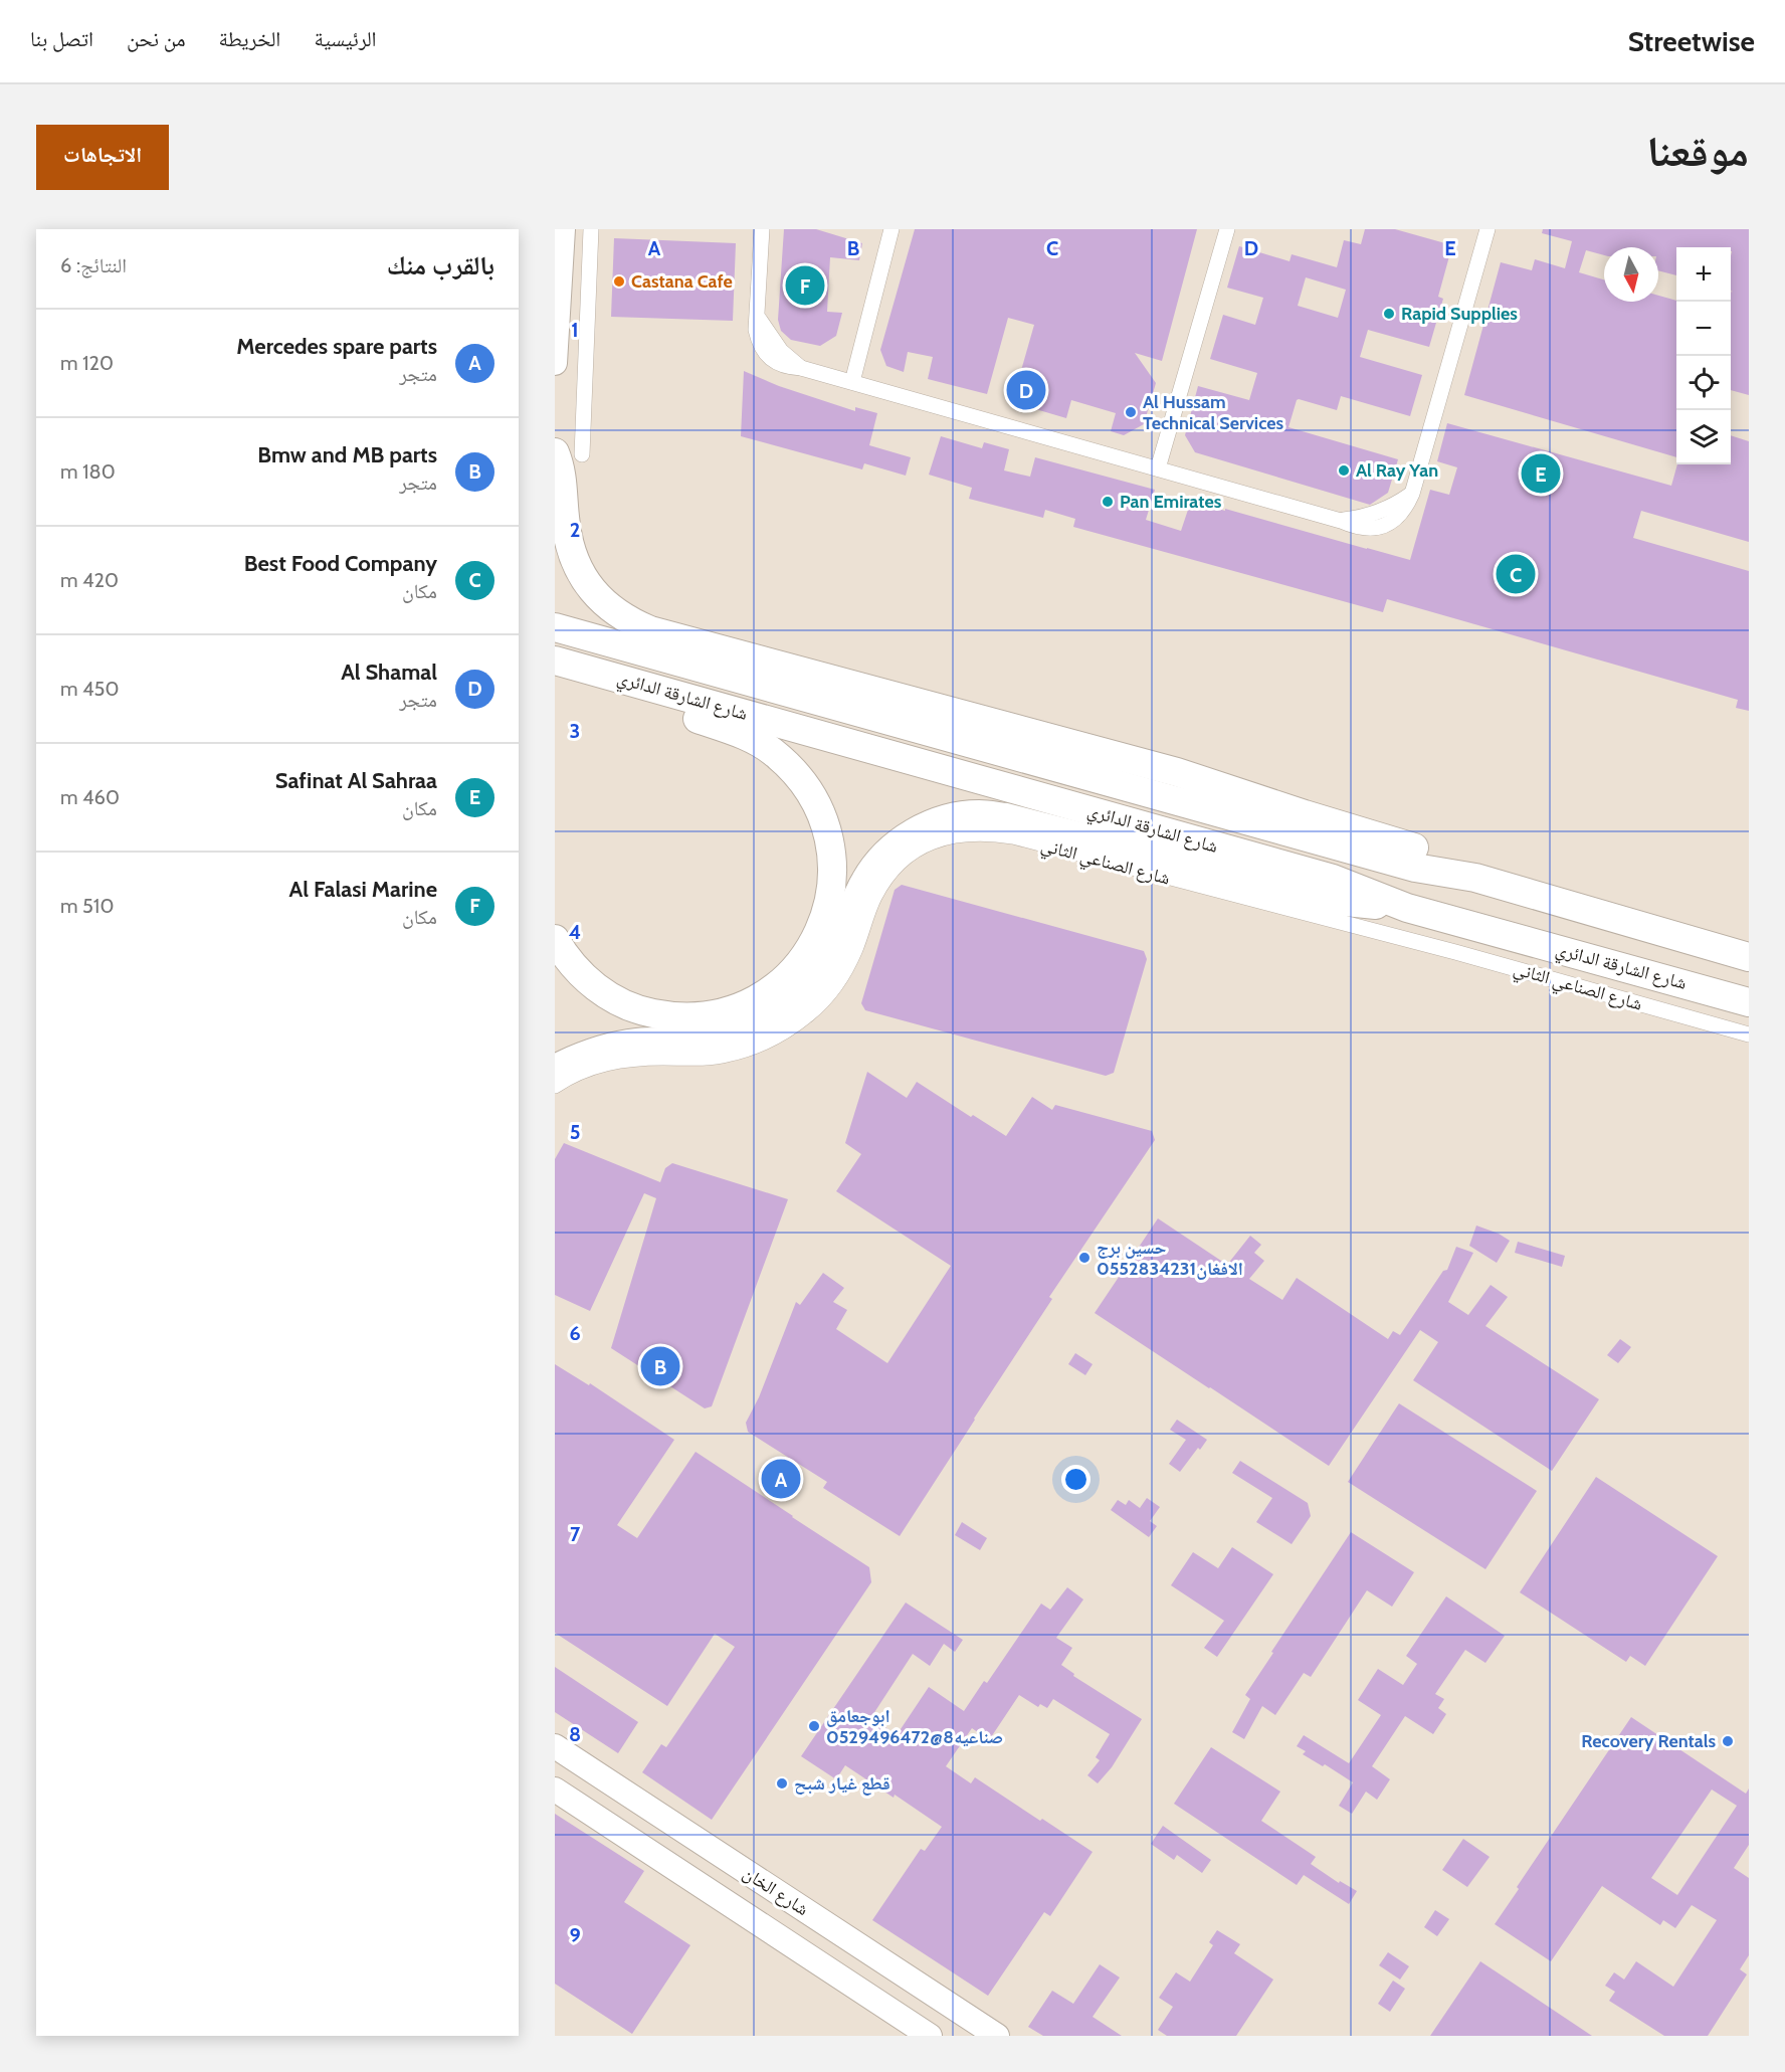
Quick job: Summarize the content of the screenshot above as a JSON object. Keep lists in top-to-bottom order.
{
  "streets": {
    "highway": ["شارع الشارقة الدائري"],
    "main road": ["شارع الخان"],
    "street": ["شارع الصناعي الثاني"]
  },
  "places": [
    "Castana Cafe",
    "Rapid Supplies",
    "Al Hussam Technical Services",
    "Al Ray Yan",
    "Pan Emirates",
    "حسين برج الافغان0552834231",
    "ابوجعامق صناعيه8@0529496472",
    "Recovery Rentals",
    "قطع غيار شبح"
  ],
  "north": "bottom",
  "page": {
    "header": "Streetwise",
    "nav": [
      "الرئيسية",
      "الخريطة",
      "من نحن",
      "اتصل بنا"
    ],
    "title": "موقعنا",
    "buttons": "الاتجاهات",
    "heading": ["بالقرب منك", "النتائج: 6"],
    "map_buttons": ["+", "−"],
    "pins": [
      "F",
      "D",
      "E",
      "C",
      "B",
      "A"
    ],
    "list": [
      {
        "mark": "A",
        "name": "Mercedes spare parts",
        "note": "متجر",
        "value": "120 m"
      },
      {
        "mark": "B",
        "name": "Bmw and MB parts",
        "note": "متجر",
        "value": "180 m"
      },
      {
        "mark": "C",
        "name": "Best Food Company",
        "note": "مكان",
        "value": "420 m"
      },
      {
        "mark": "D",
        "name": "Al Shamal",
        "note": "متجر",
        "value": "450 m"
      },
      {
        "mark": "E",
        "name": "Safinat Al Sahraa",
        "note": "مكان",
        "value": "460 m"
      },
      {
        "mark": "F",
        "name": "Al Falasi Marine",
        "note": "مكان",
        "value": "510 m"
      }
    ]
  },
  "grid": {
    "columns": [
      "A",
      "B",
      "C",
      "D",
      "E"
    ],
    "rows": [
      "1",
      "2",
      "3",
      "4",
      "5",
      "6",
      "7",
      "8",
      "9"
    ]
  }
}
